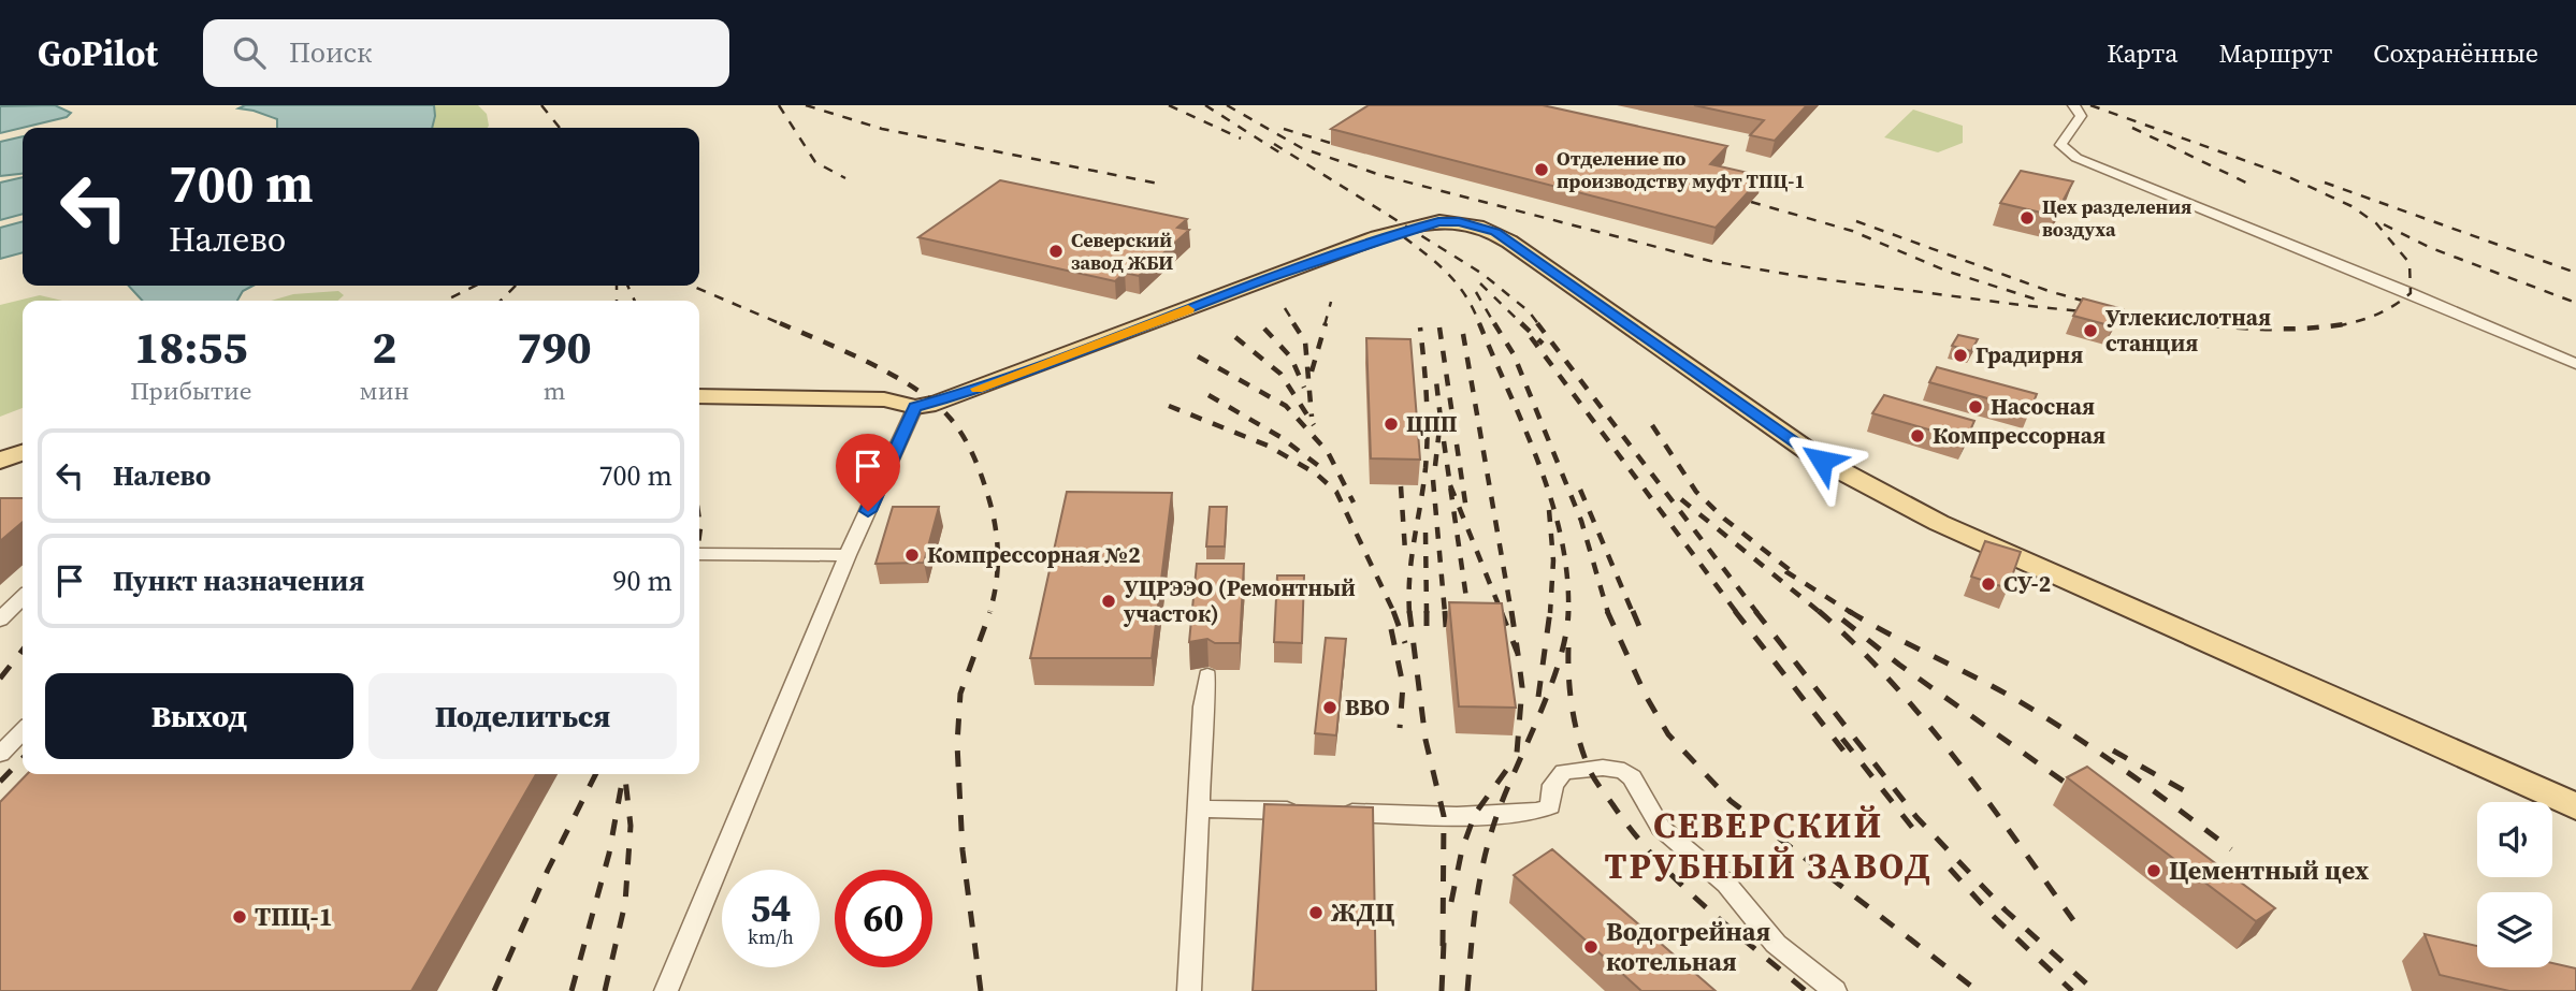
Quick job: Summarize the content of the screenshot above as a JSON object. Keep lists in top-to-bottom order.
{
  "districts": ["СЕВЕРСКИЙ ТРУБНЫЙ ЗАВОД"],
  "places": [
    "Отделение по производству муфт ТПЦ-1",
    "Цех разделения воздуха",
    "Северский завод ЖБИ",
    "Углекислотная станция",
    "Градирня",
    "Насосная",
    "ЦПП",
    "Компрессорная",
    "Компрессорная №2",
    "СУ-2",
    "УЦРЭЭО (Ремонтный участок)",
    "ВВО",
    "Цементный цех",
    "ЖДЦ",
    "ТПЦ-1",
    "Водогрейная котельная"
  ],
  "page": {
    "header": "GoPilot",
    "search": "Поиск",
    "nav": ["Карта", "Маршрут", "Сохранённые"],
    "turn": ["700 m", "Налево"],
    "eta": [
      "18:55",
      "Прибытие",
      "2",
      "мин",
      "790",
      "m"
    ],
    "list": [
      {
        "name": "Налево",
        "value": "700 m"
      },
      {
        "name": "Пункт назначения",
        "value": "90 m"
      }
    ],
    "buttons": ["Выход", "Поделиться"],
    "speed": "54 km/h",
    "limit": "60"
  }
}
